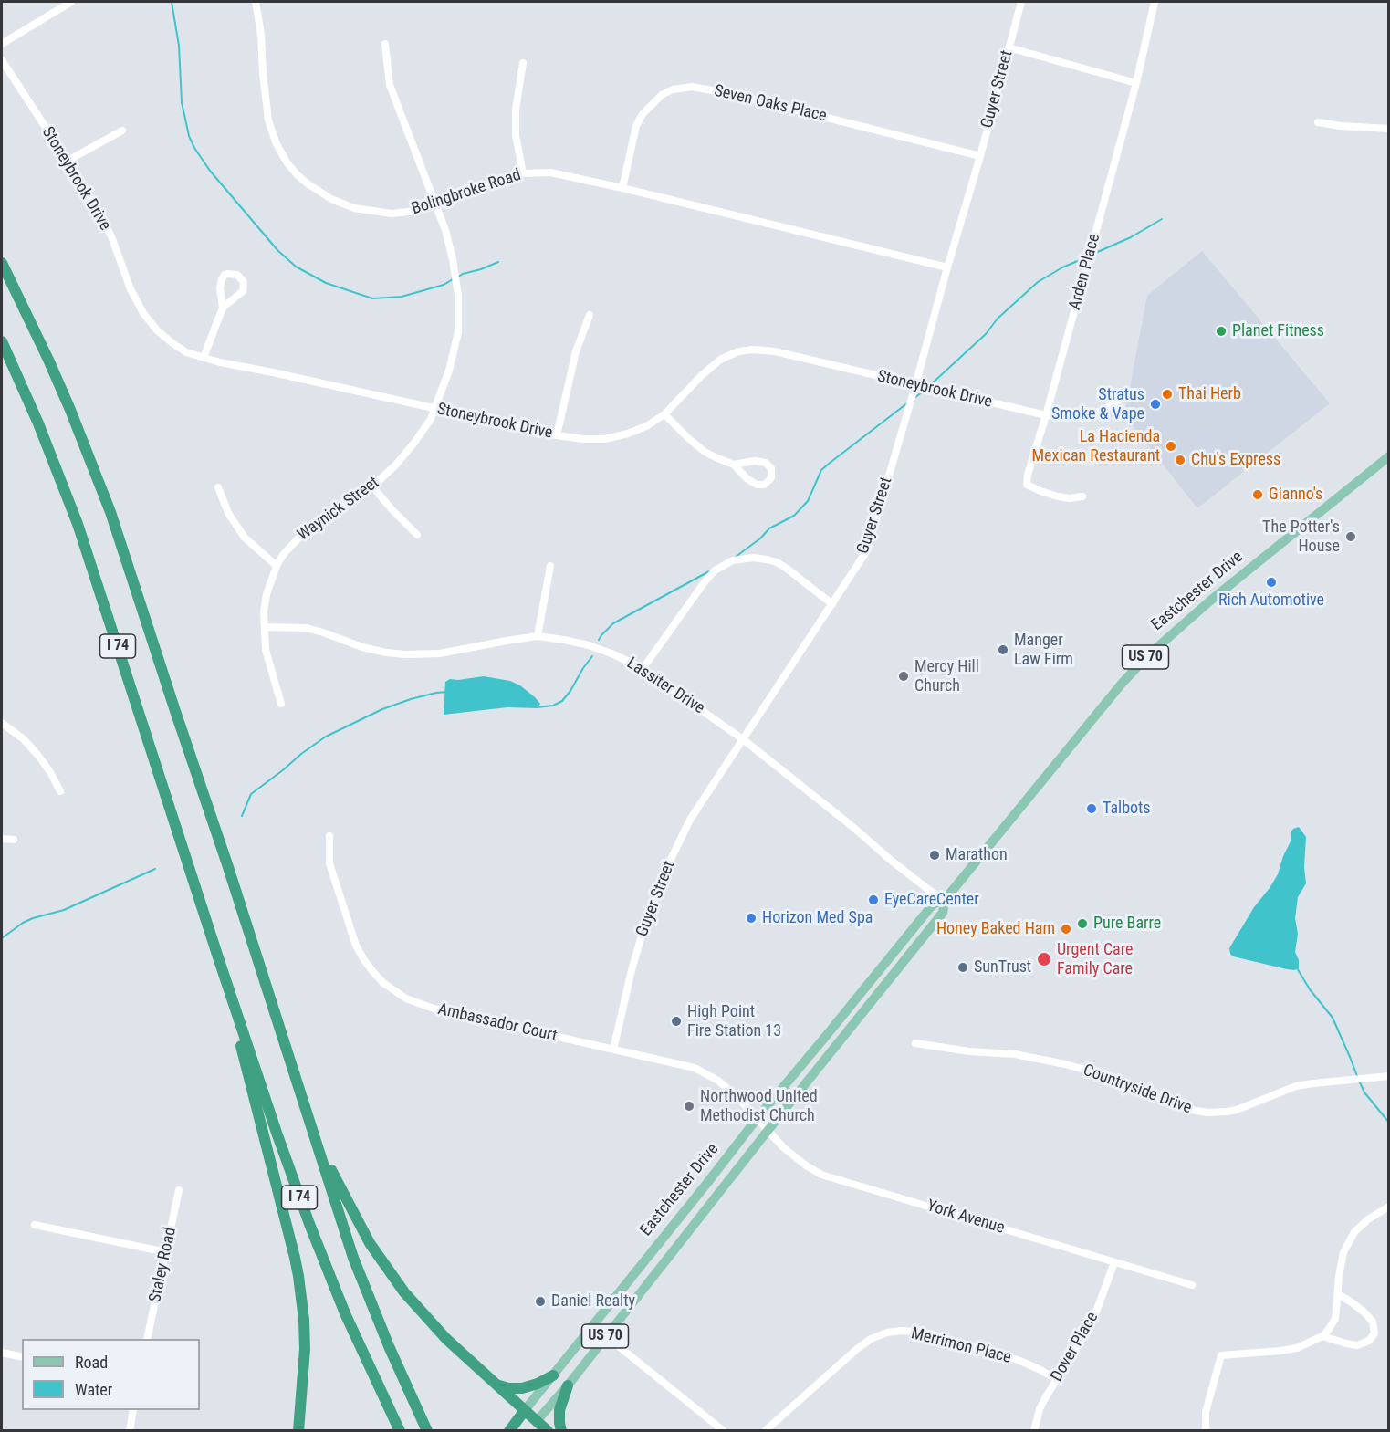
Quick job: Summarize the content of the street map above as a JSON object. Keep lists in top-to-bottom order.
{
  "streets": {
    "highway": ["Eastchester Drive", "I 74", "US 70"],
    "street": [
      "Guyer Street",
      "Seven Oaks Place",
      "Stoneybrook Drive",
      "Bolingbroke Road",
      "Arden Place",
      "Waynick Street",
      "Lassiter Drive",
      "Ambassador Court",
      "Countryside Drive",
      "York Avenue",
      "Staley Road",
      "Merrimon Place",
      "Dover Place"
    ]
  },
  "crossings": [
    ["Guyer Street", "Seven Oaks Place"],
    ["Guyer Street", "Stoneybrook Drive"],
    ["Guyer Street", "Bolingbroke Road"],
    ["Guyer Street", "Lassiter Drive"],
    ["Guyer Street", "Ambassador Court"],
    ["Seven Oaks Place", "Bolingbroke Road"],
    ["Stoneybrook Drive", "Arden Place"],
    ["Stoneybrook Drive", "Waynick Street"],
    ["Bolingbroke Road", "Waynick Street"],
    ["Waynick Street", "Lassiter Drive"],
    ["Eastchester Drive", "Lassiter Drive"],
    ["Eastchester Drive", "Ambassador Court"],
    ["Eastchester Drive", "York Avenue"],
    ["Ambassador Court", "York Avenue"],
    ["York Avenue", "Dover Place"],
    ["Merrimon Place", "Dover Place"]
  ],
  "places": [
    "Planet Fitness",
    "Thai Herb",
    "Stratus Smoke & Vape",
    "La Hacienda Mexican Restaurant",
    "Chu's Express",
    "Gianno's",
    "The Potter's House",
    "Rich Automotive",
    "Manger Law Firm",
    "Mercy Hill Church",
    "Talbots",
    "Marathon",
    "EyeCareCenter",
    "Horizon Med Spa",
    "Pure Barre",
    "Honey Baked Ham",
    "Urgent Care Family Care",
    "SunTrust",
    "High Point Fire Station 13",
    "Northwood United Methodist Church",
    "Daniel Realty"
  ],
  "legend": ["Road", "Water"]
}
